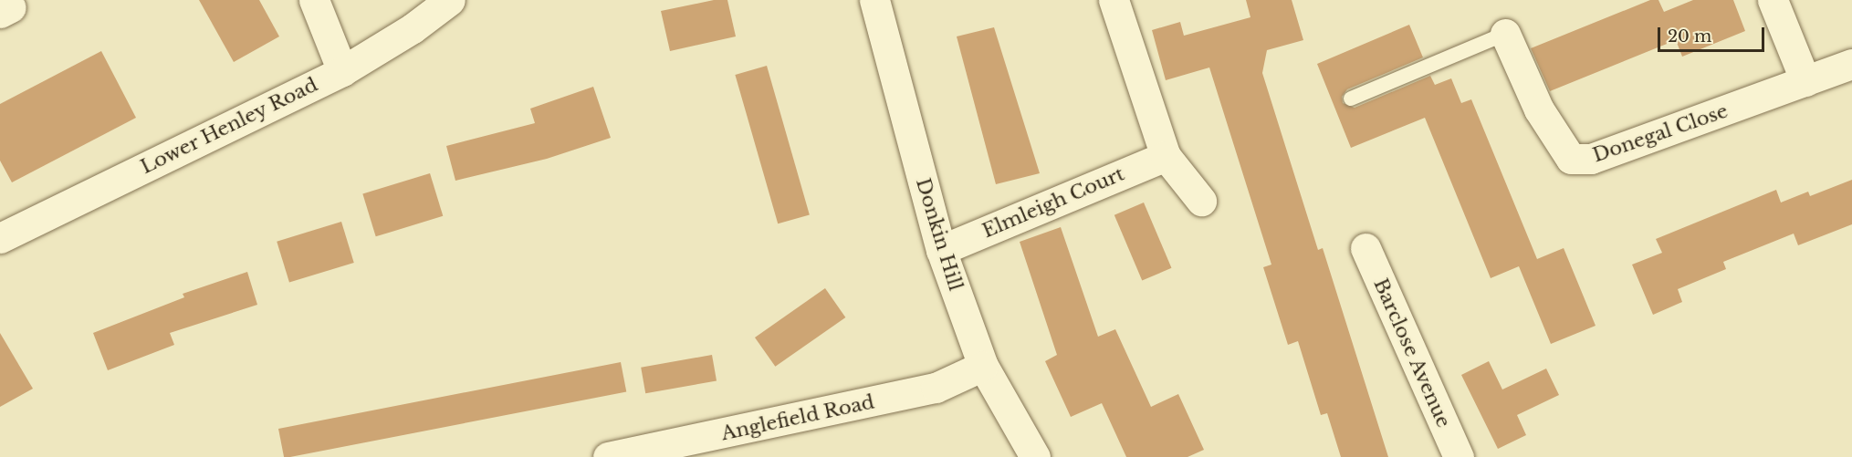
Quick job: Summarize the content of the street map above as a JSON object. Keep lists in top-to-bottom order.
{
  "streets": {
    "street": [
      "Lower Henley Road",
      "Donegal Close",
      "Elmleigh Court",
      "Donkin Hill",
      "Barclose Avenue",
      "Anglefield Road"
    ]
  },
  "crossings": [
    ["Elmleigh Court", "Donkin Hill"],
    ["Donkin Hill", "Anglefield Road"]
  ],
  "scale_bar": "20 m"
}
